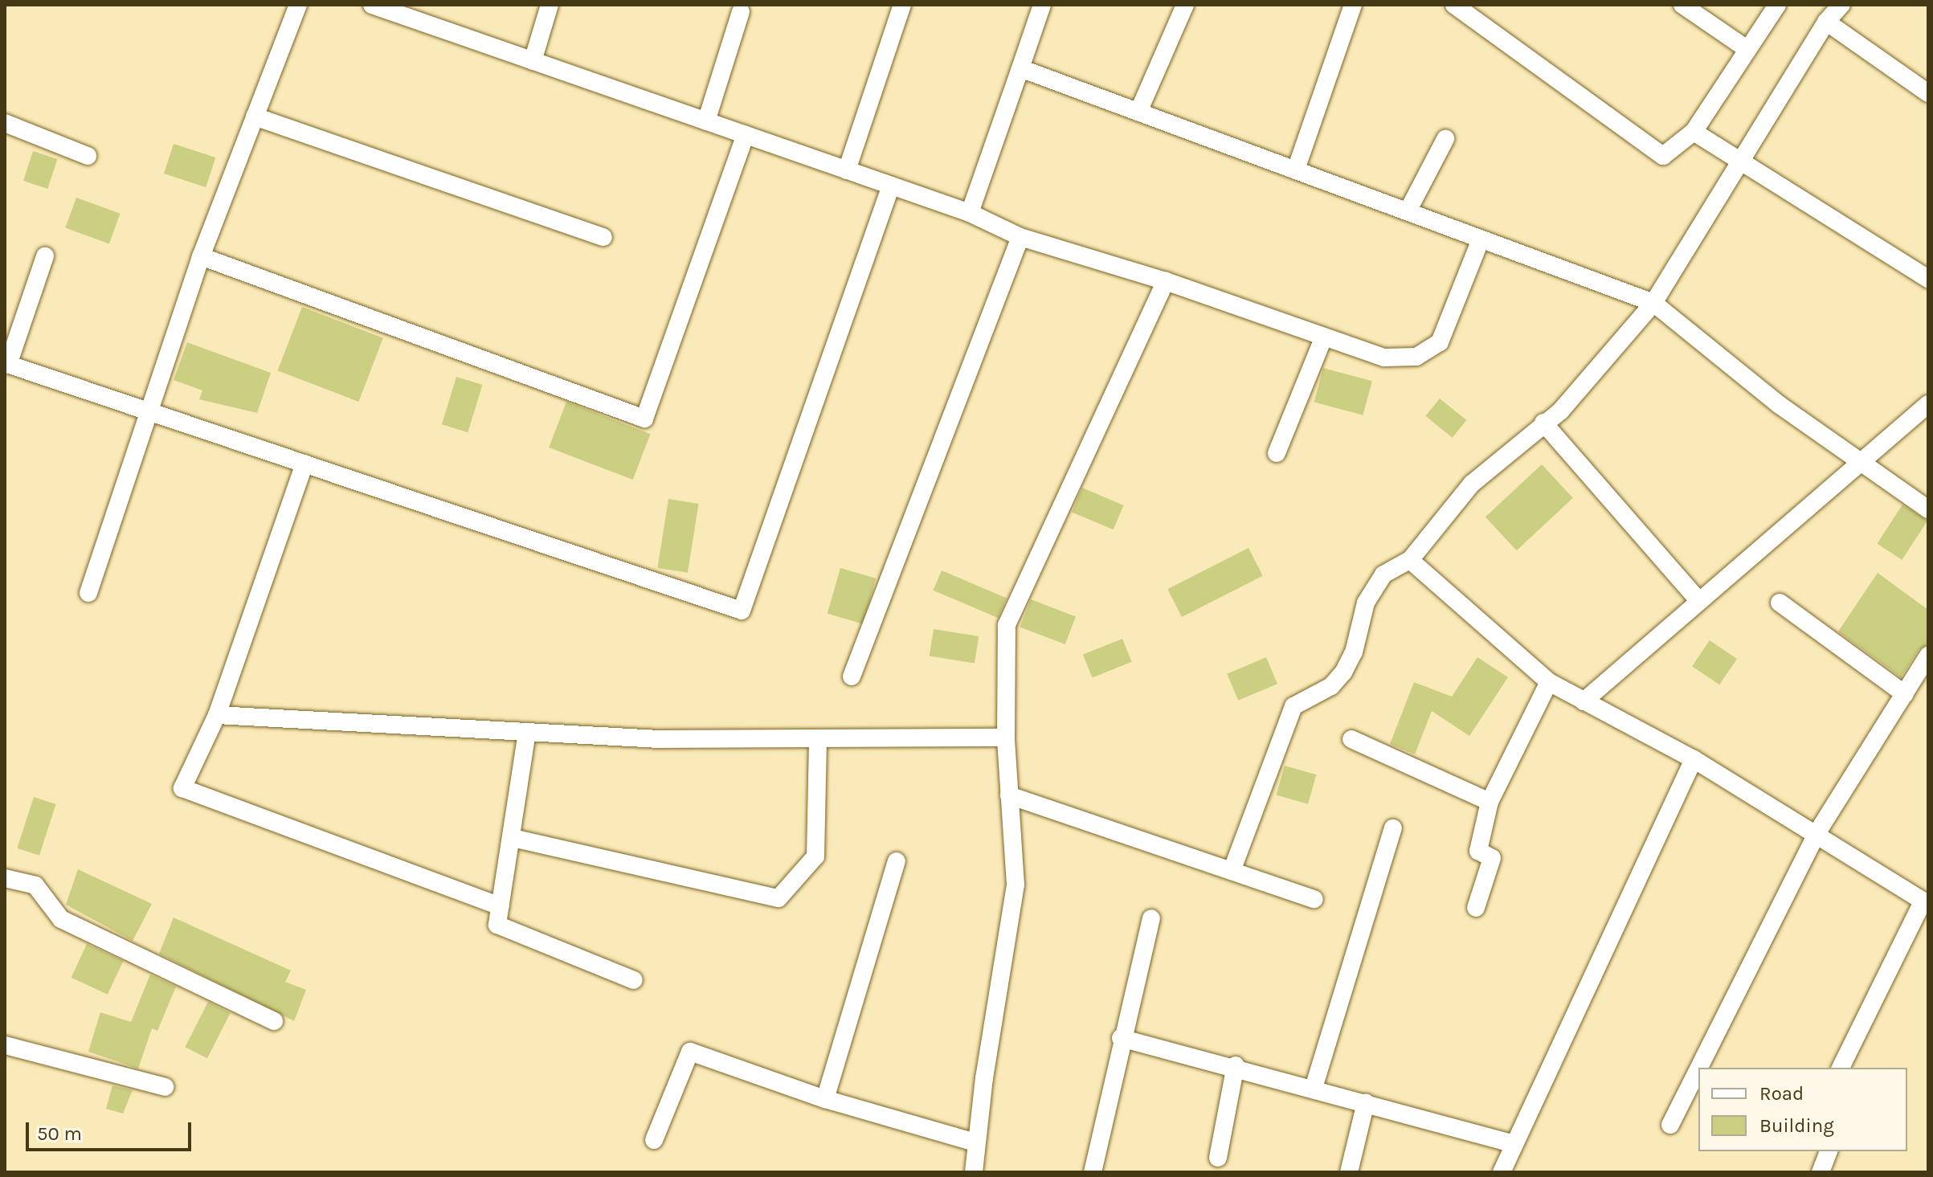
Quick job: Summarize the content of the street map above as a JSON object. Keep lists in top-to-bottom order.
{
  "legend": ["Road", "Building"],
  "scale_bar": "50 m"
}
